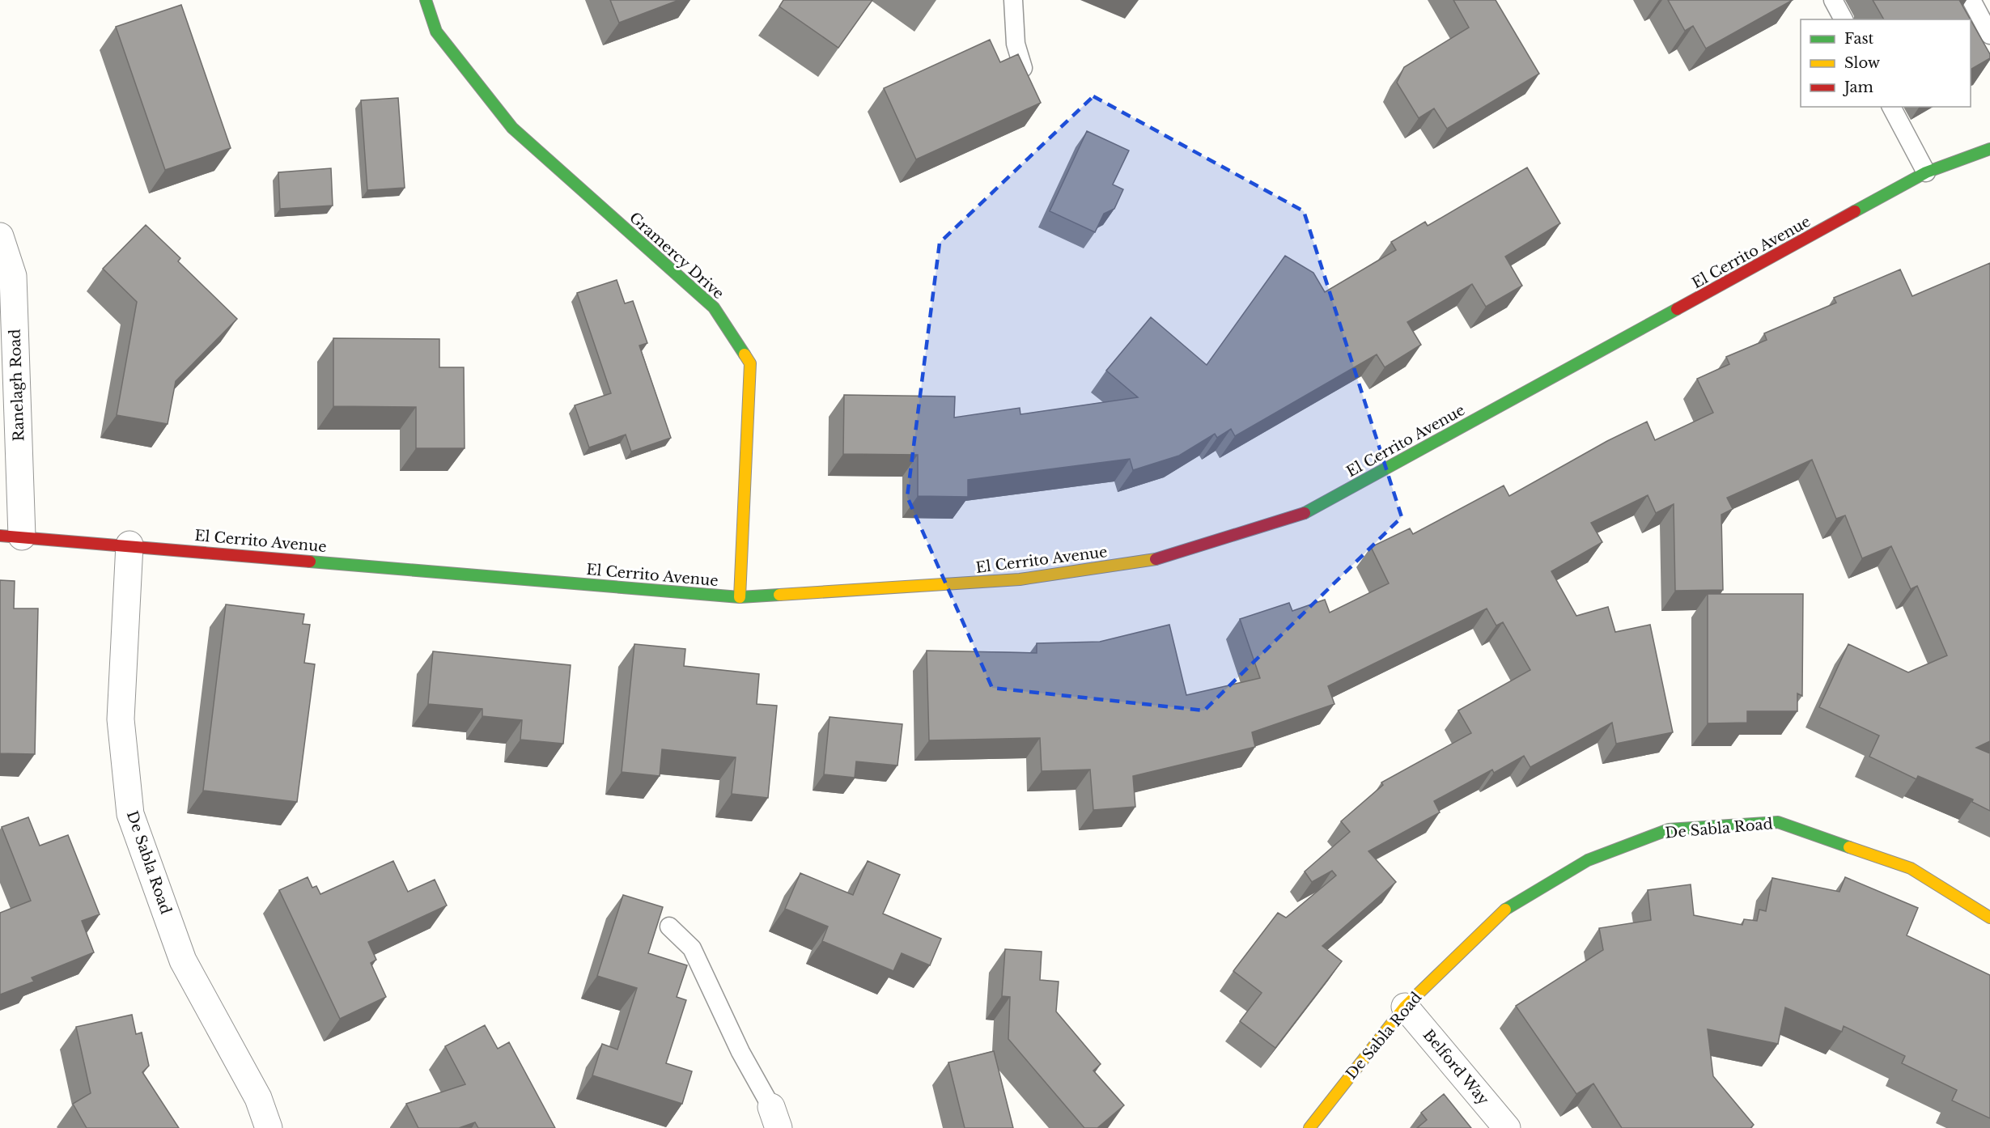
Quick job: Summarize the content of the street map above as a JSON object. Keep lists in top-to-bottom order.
{
  "streets": {
    "street": [
      "El Cerrito Avenue",
      "Gramercy Drive",
      "Ranelagh Road",
      "De Sabla Road",
      "Belford Way"
    ]
  },
  "crossings": [
    ["El Cerrito Avenue", "Gramercy Drive"],
    ["El Cerrito Avenue", "Ranelagh Road"],
    ["El Cerrito Avenue", "De Sabla Road"],
    ["De Sabla Road", "Belford Way"]
  ],
  "legend": ["Fast", "Slow", "Jam"]
}
